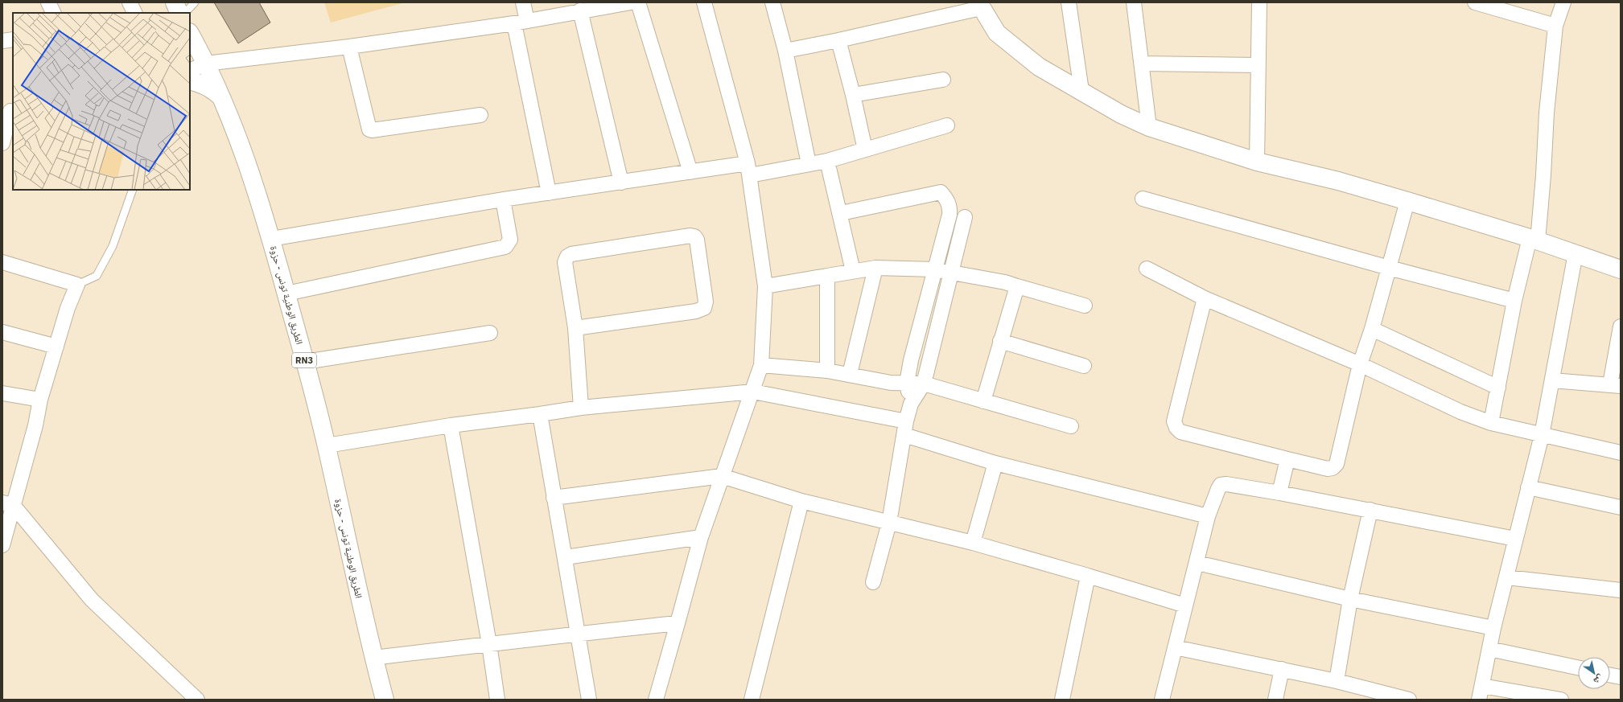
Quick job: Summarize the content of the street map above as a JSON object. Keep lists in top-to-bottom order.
{
  "streets": {
    "main road": ["الطريق الوطنية تونس - حزوة", "RN3"]
  },
  "north": "bottom right"
}
